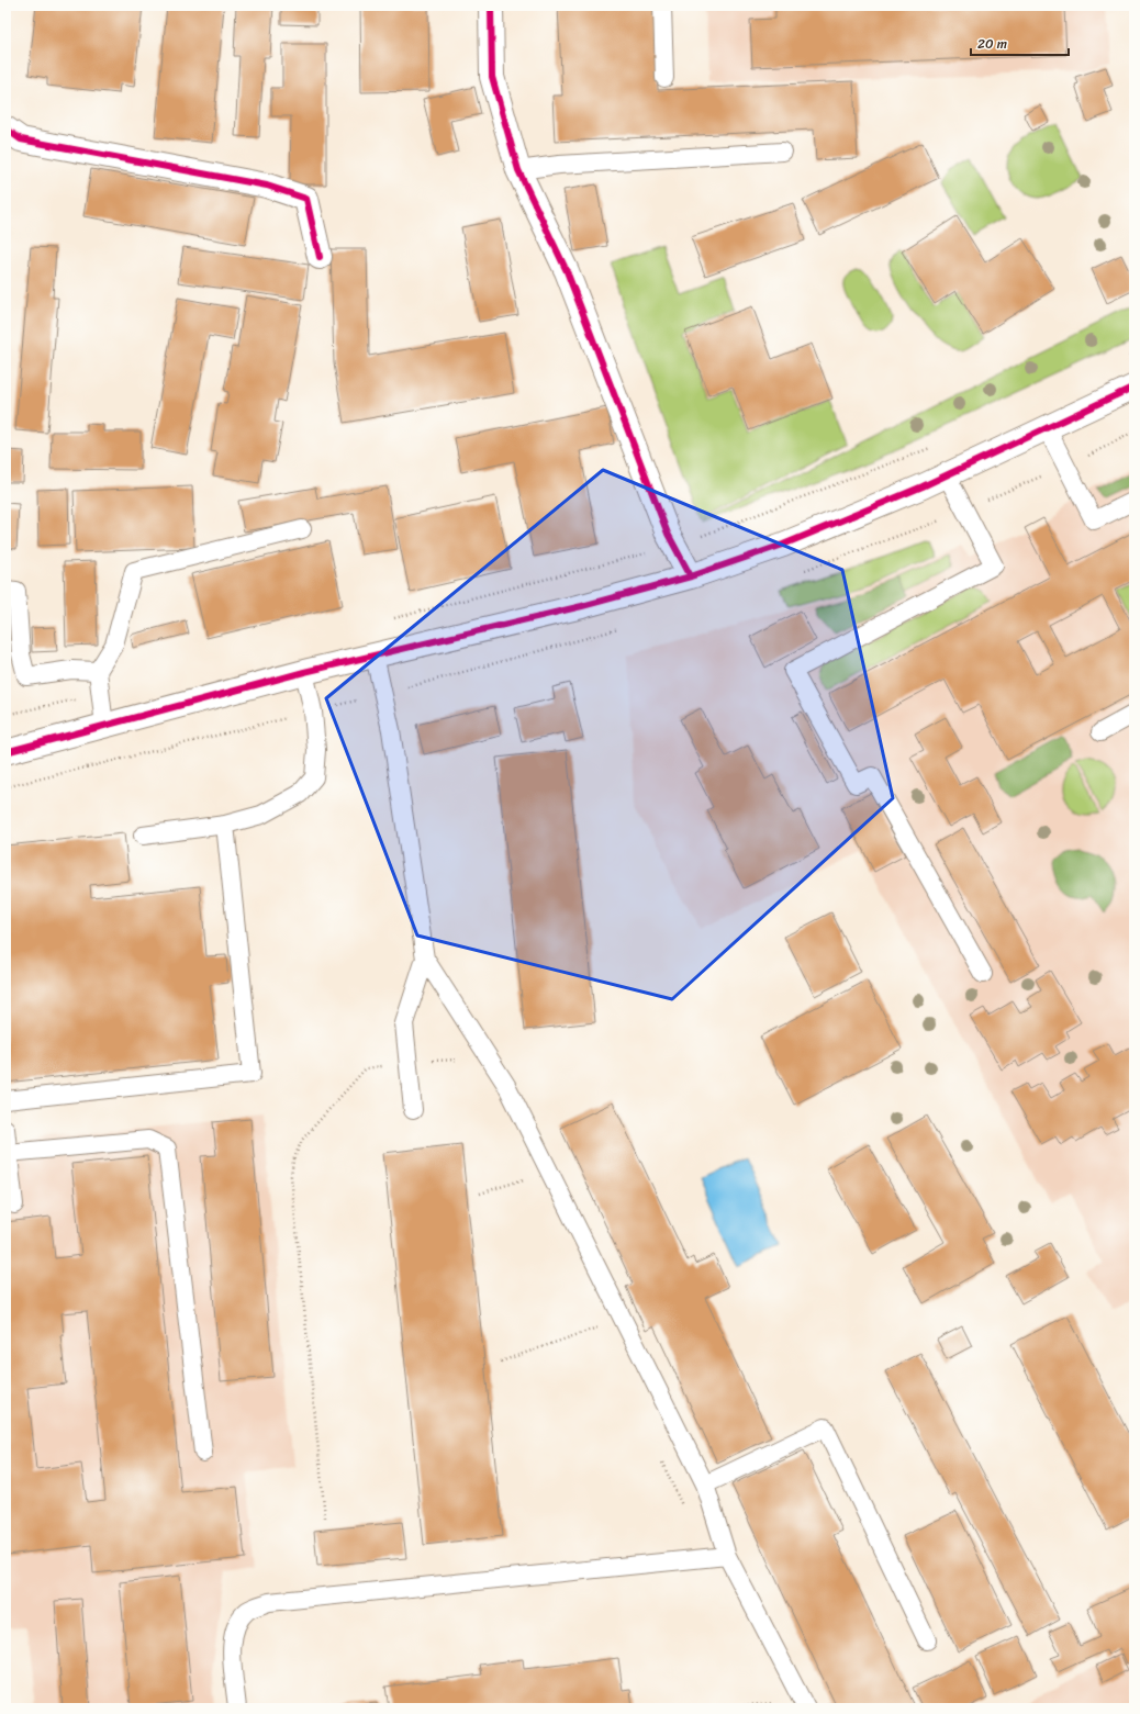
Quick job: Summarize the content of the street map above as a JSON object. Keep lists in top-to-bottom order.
{
  "scale_bar": "20 m"
}
